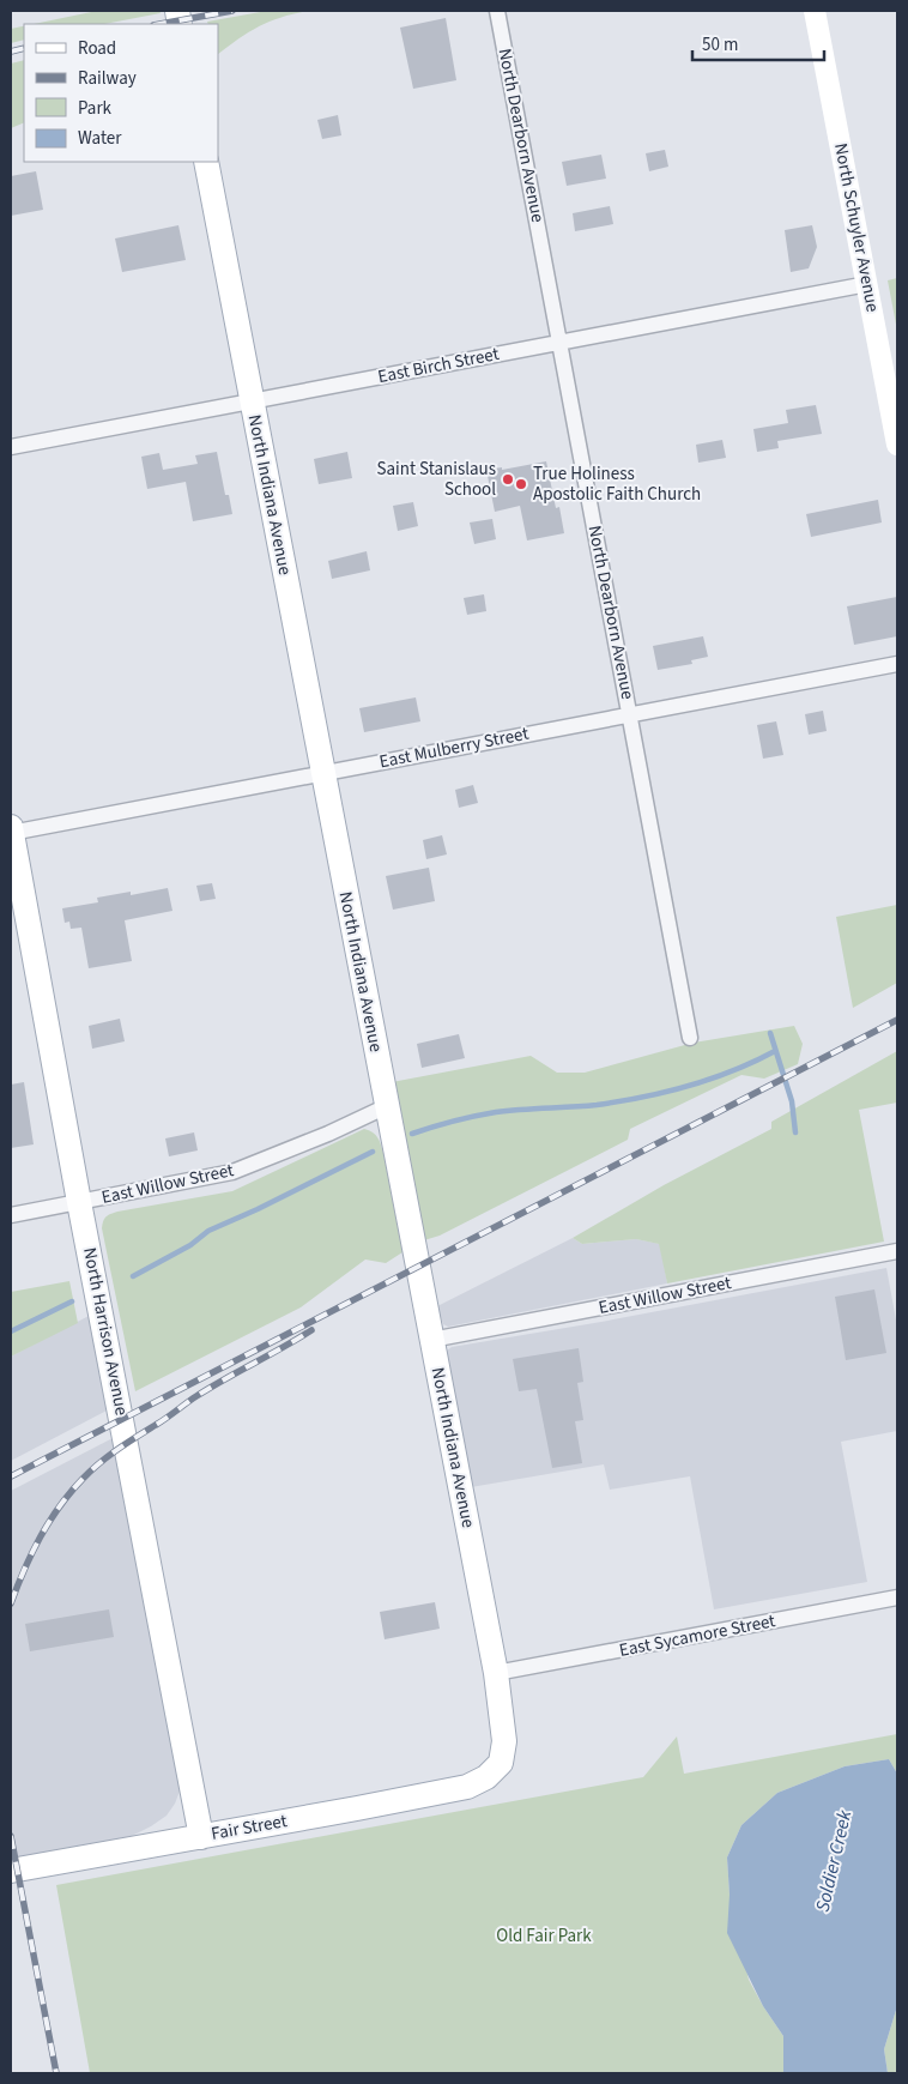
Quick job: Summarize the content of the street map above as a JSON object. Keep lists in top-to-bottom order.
{
  "streets": {
    "main road": ["North Indiana Avenue", "North Harrison Avenue", "Fair Street"],
    "street": [
      "North Dearborn Avenue",
      "North Schuyler Avenue",
      "East Birch Street",
      "East Mulberry Street",
      "East Willow Street",
      "East Sycamore Street"
    ]
  },
  "crossings": [
    ["North Dearborn Avenue", "East Birch Street"],
    ["North Dearborn Avenue", "East Mulberry Street"],
    ["North Schuyler Avenue", "East Birch Street"],
    ["East Birch Street", "North Indiana Avenue"],
    ["North Indiana Avenue", "East Mulberry Street"],
    ["North Indiana Avenue", "East Willow Street"],
    ["North Indiana Avenue", "East Sycamore Street"],
    ["North Indiana Avenue", "Fair Street"],
    ["East Mulberry Street", "North Harrison Avenue"],
    ["East Willow Street", "North Harrison Avenue"],
    ["North Harrison Avenue", "Fair Street"]
  ],
  "water": ["Soldier Creek"],
  "parks": ["Old Fair Park"],
  "places": ["Saint Stanislaus School", "True Holiness Apostolic Faith Church"],
  "legend": [
    "Road",
    "Railway",
    "Park",
    "Water"
  ],
  "scale_bar": "50 m"
}
